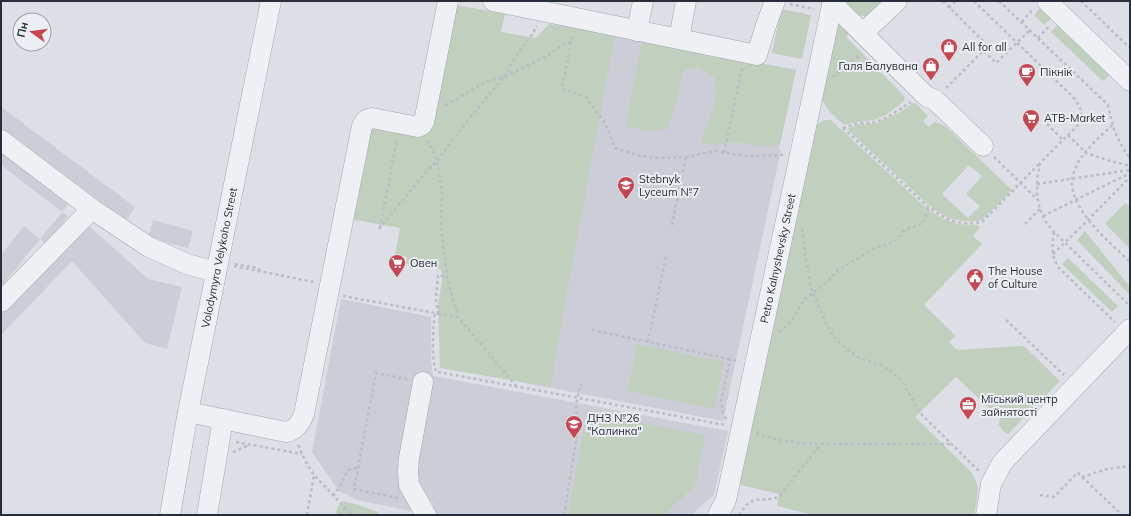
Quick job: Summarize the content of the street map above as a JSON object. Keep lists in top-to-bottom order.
{
  "streets": {
    "street": ["Volodymyra Velykoho Street", "Petro Kalnyshevsky Street"]
  },
  "places": {
    "shop": ["All for all", "Галя Балувана"],
    "cafe": ["Пікнік"],
    "supermarket": ["ATB-Market", "Овен"],
    "school or university": ["Stebnyk Lyceum №7", "ДНЗ №26 \"Калинка\""],
    "public building": ["The House of Culture"],
    "office": ["Міський центр зайнятості"]
  },
  "north": "left"
}
